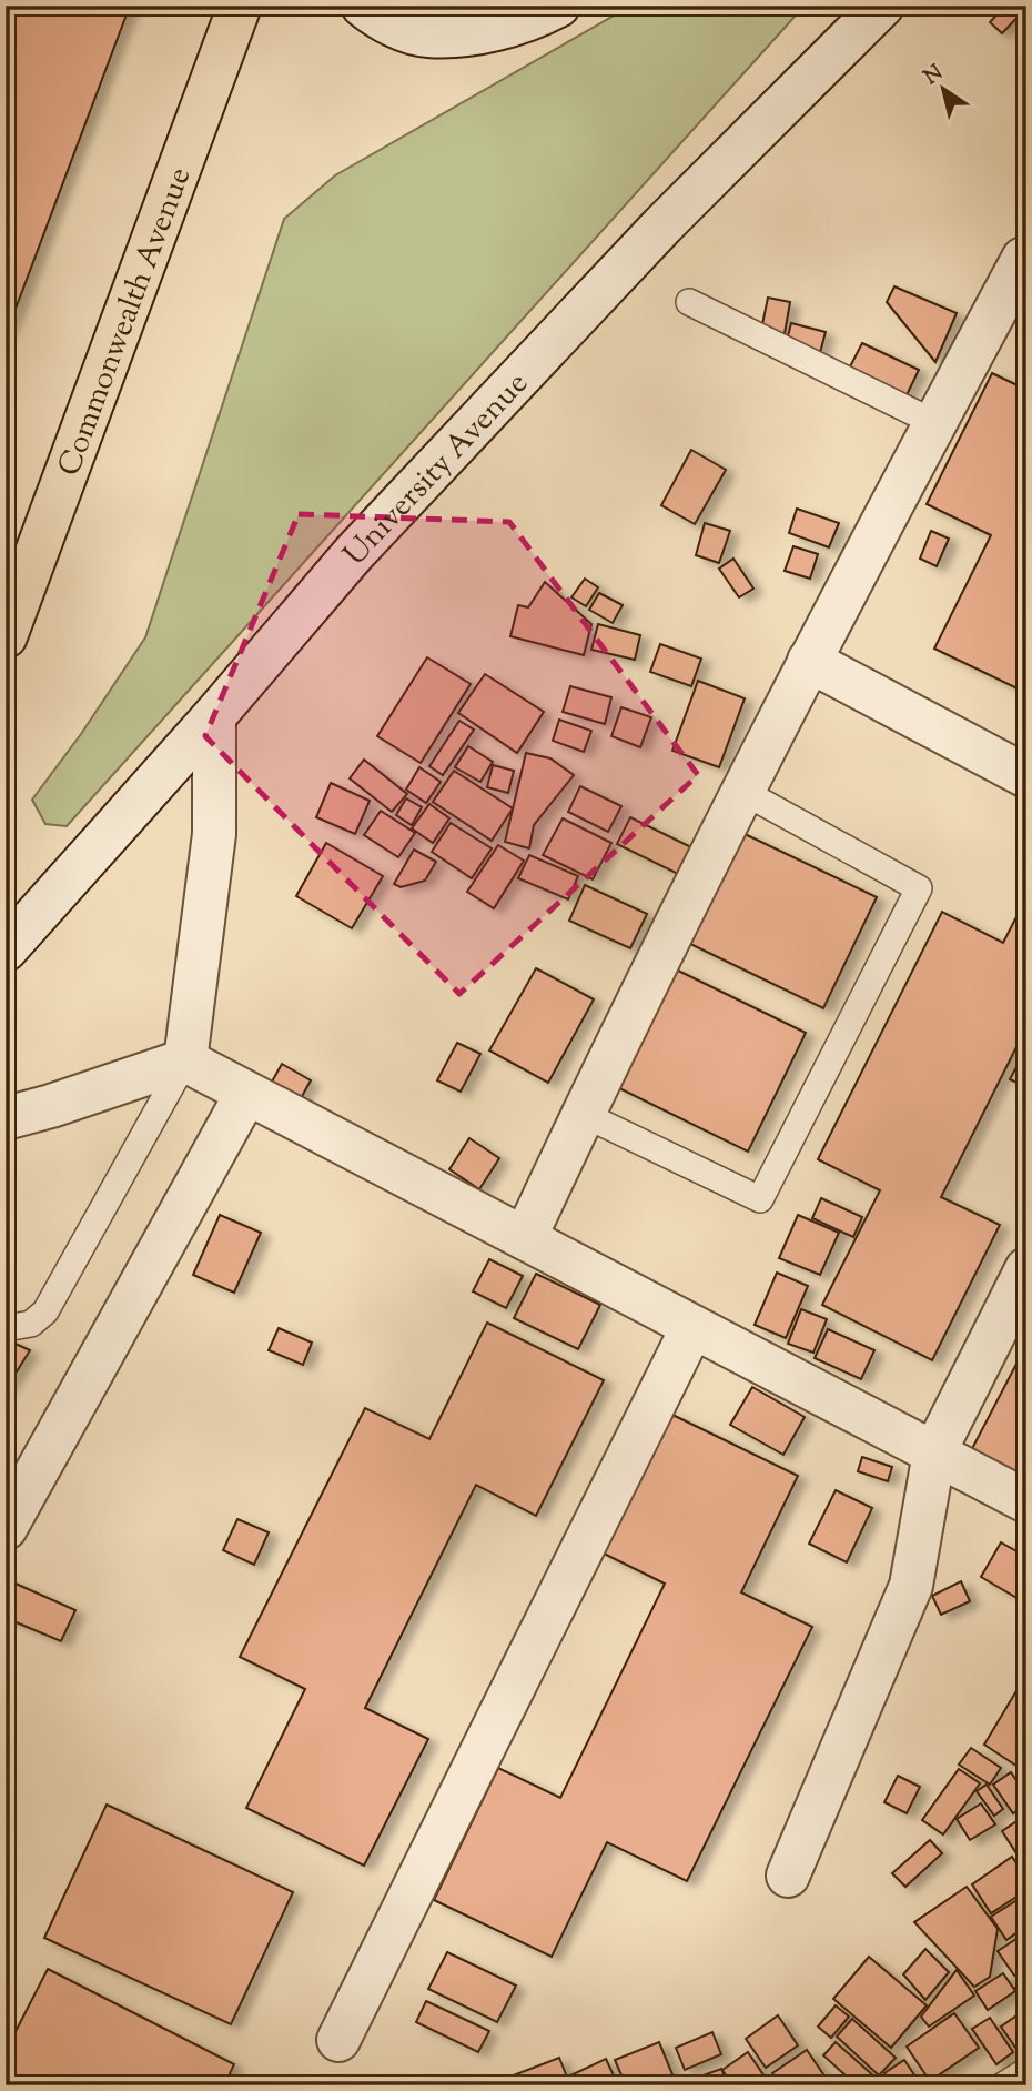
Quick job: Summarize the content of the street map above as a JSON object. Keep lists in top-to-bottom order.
{
  "streets": {
    "main road": ["Commonwealth Avenue"],
    "street": ["University Avenue"]
  },
  "north": "top left"
}
